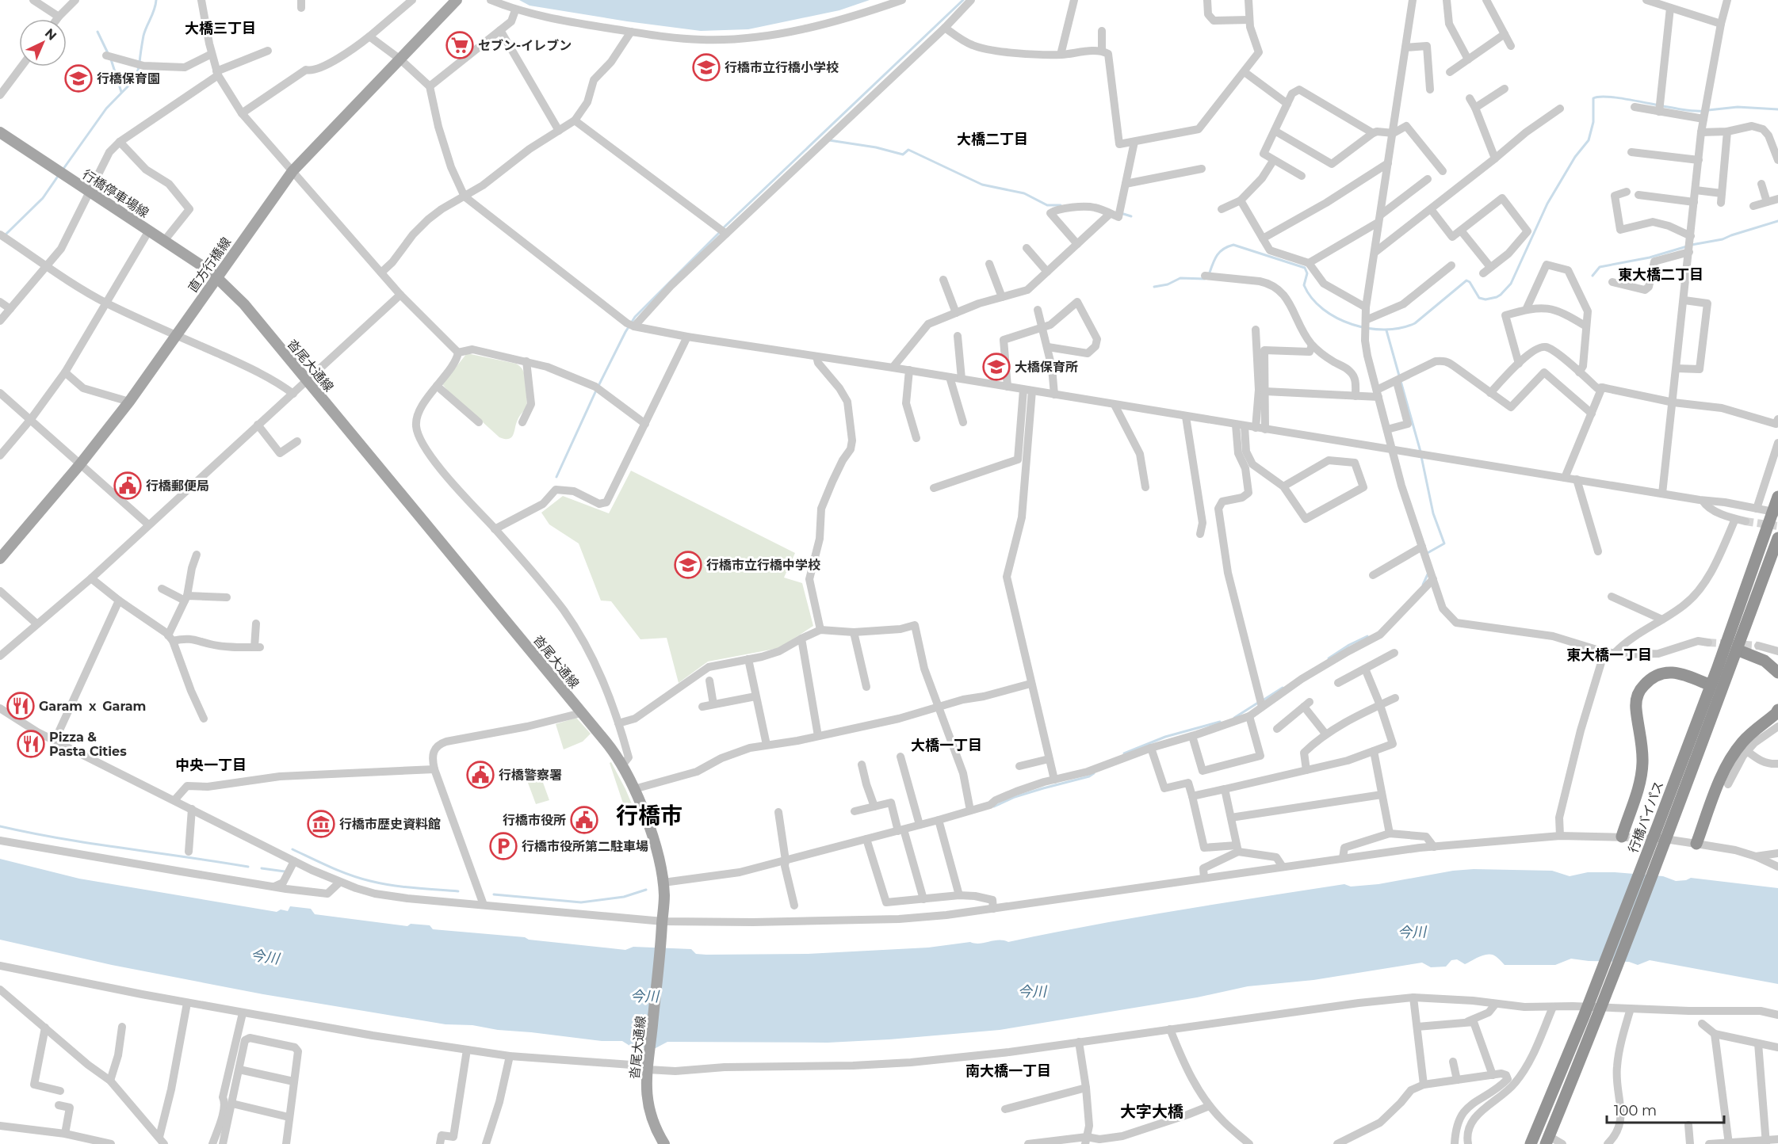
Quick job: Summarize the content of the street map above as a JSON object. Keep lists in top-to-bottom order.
{
  "streets": {
    "highway": ["行橋バイパス"],
    "main road": ["行橋停車場線", "直方行橋線", "沓尾大通線"]
  },
  "crossings": [
    ["行橋停車場線", "直方行橋線"],
    ["行橋停車場線", "沓尾大通線"],
    ["直方行橋線", "沓尾大通線"]
  ],
  "districts": [
    "大橋三丁目",
    "大橋二丁目",
    "東大橋二丁目",
    "東大橋一丁目",
    "大橋一丁目",
    "中央一丁目",
    "行橋市",
    "南大橋一丁目",
    "大字大橋"
  ],
  "water": ["今川"],
  "places": {
    "supermarket": ["セブン-イレブン"],
    "school or university": [
      "行橋市立行橋小学校",
      "行橋保育園",
      "大橋保育所",
      "行橋市立行橋中学校"
    ],
    "public building": ["行橋郵便局", "行橋警察署", "行橋市役所"],
    "restaurant": ["Garam ｘ Garam", "Pizza & Pasta Cities"],
    "museum": ["行橋市歴史資料館"],
    "parking": ["行橋市役所第二駐車場"]
  },
  "scale_bar": "100 m",
  "north": "top right"
}
